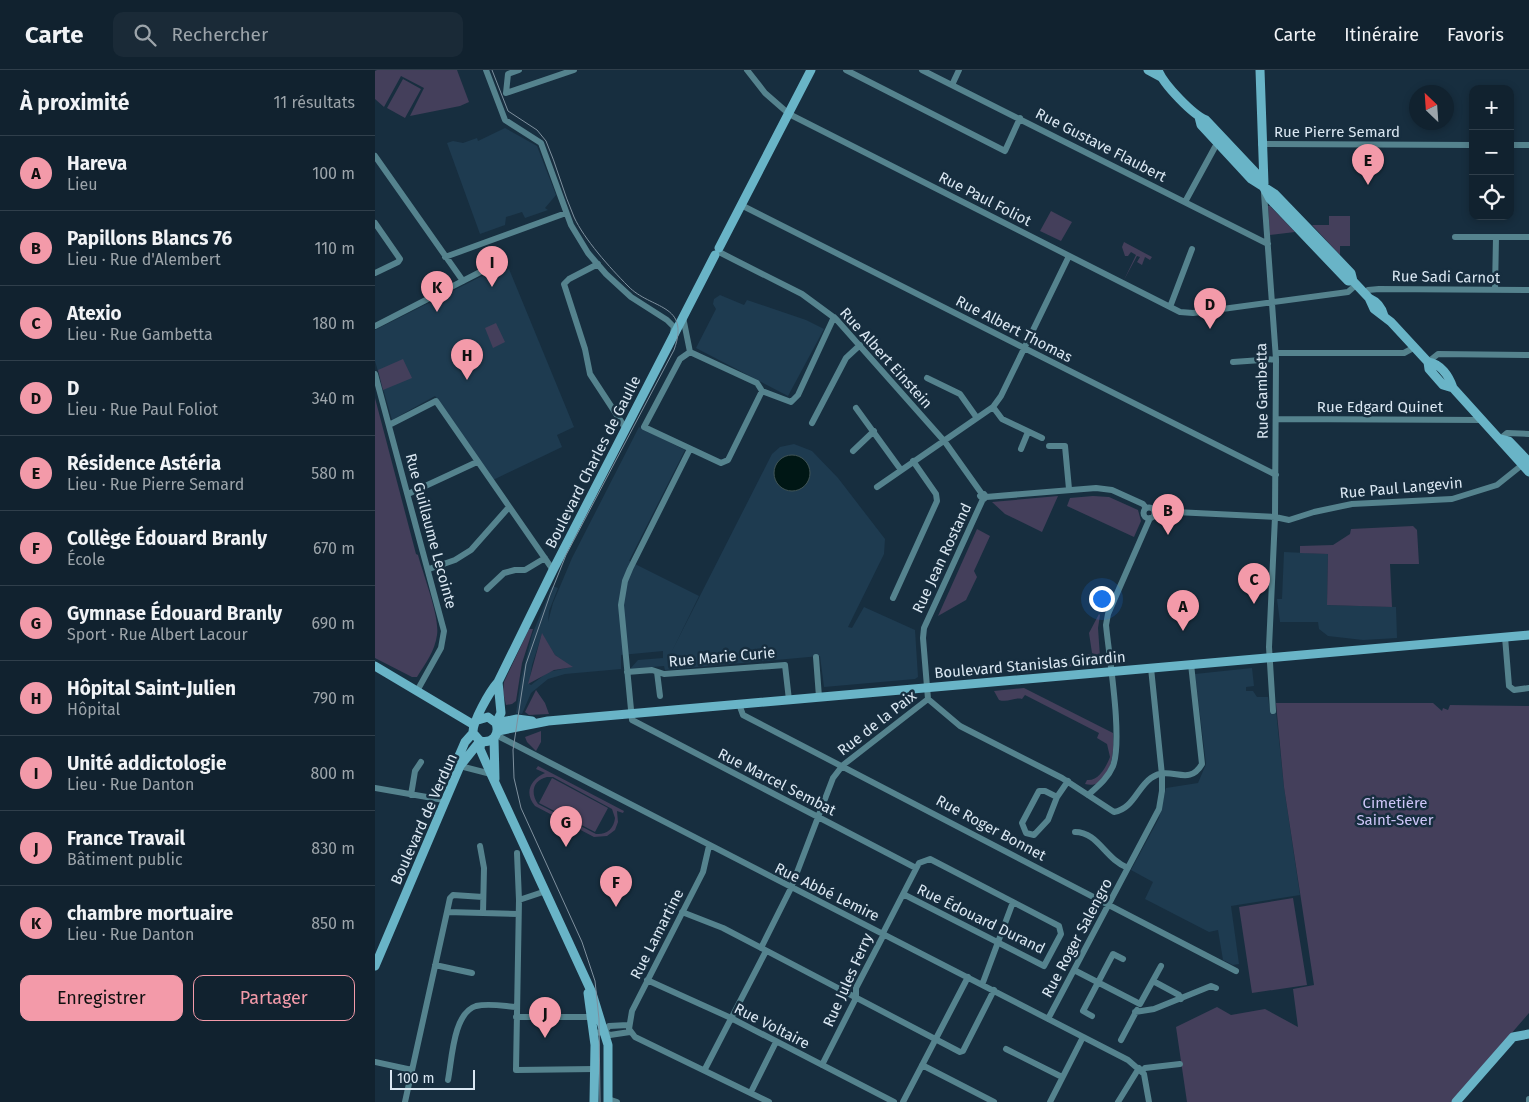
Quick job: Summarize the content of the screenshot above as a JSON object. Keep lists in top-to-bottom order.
{
  "streets": {
    "main road": [
      "Rue Gambetta",
      "Boulevard Charles de Gaulle",
      "Boulevard Stanislas Girardin",
      "Boulevard de Verdun"
    ],
    "street": [
      "Rue Pierre Semard",
      "Rue Gustave Flaubert",
      "Rue Paul Foliot",
      "Rue Sadi Carnot",
      "Rue Albert Thomas",
      "Rue Albert Einstein",
      "Rue Edgard Quinet",
      "Rue Paul Langevin",
      "Rue Guillaume Lecointe",
      "Rue Jean Rostand",
      "Rue Marie Curie",
      "Rue de la Paix",
      "Rue Marcel Sembat",
      "Rue Roger Bonnet",
      "Rue Abbé Lemire",
      "Rue Édouard Durand",
      "Rue Lamartine",
      "Rue Roger Salengro",
      "Rue Jules Ferry",
      "Rue Voltaire"
    ]
  },
  "crossings": [
    ["Rue Pierre Semard", "Rue Gambetta"],
    ["Rue Gustave Flaubert", "Rue Gambetta"],
    ["Rue Paul Foliot", "Rue Gambetta"],
    ["Rue Paul Foliot", "Boulevard Charles de Gaulle"],
    ["Rue Albert Thomas", "Rue Gambetta"],
    ["Rue Albert Thomas", "Boulevard Charles de Gaulle"],
    ["Rue Albert Einstein", "Boulevard Charles de Gaulle"],
    ["Rue Albert Einstein", "Rue Jean Rostand"],
    ["Rue Gambetta", "Rue Edgard Quinet"],
    ["Rue Gambetta", "Rue Paul Langevin"],
    ["Rue Gambetta", "Boulevard Stanislas Girardin"],
    ["Boulevard Charles de Gaulle", "Boulevard de Verdun"],
    ["Rue Jean Rostand", "Boulevard Stanislas Girardin"],
    ["Rue Jean Rostand", "Rue de la Paix"],
    ["Rue Marie Curie", "Boulevard Stanislas Girardin"],
    ["Boulevard Stanislas Girardin", "Rue de la Paix"],
    ["Boulevard Stanislas Girardin", "Rue Marcel Sembat"],
    ["Boulevard Stanislas Girardin", "Rue Roger Bonnet"],
    ["Boulevard Stanislas Girardin", "Rue Abbé Lemire"],
    ["Boulevard Stanislas Girardin", "Rue Roger Salengro"],
    ["Rue de la Paix", "Rue Marcel Sembat"],
    ["Rue de la Paix", "Rue Roger Bonnet"],
    ["Rue de la Paix", "Rue Abbé Lemire"],
    ["Rue de la Paix", "Rue Voltaire"],
    ["Rue Marcel Sembat", "Rue Jules Ferry"],
    ["Rue Roger Bonnet", "Rue Roger Salengro"],
    ["Rue Abbé Lemire", "Rue Lamartine"],
    ["Rue Abbé Lemire", "Rue Roger Salengro"],
    ["Rue Abbé Lemire", "Rue Jules Ferry"],
    ["Rue Édouard Durand", "Rue Jules Ferry"],
    ["Rue Lamartine", "Rue Voltaire"],
    ["Rue Jules Ferry", "Rue Voltaire"]
  ],
  "parks": ["Cimetière Saint-Sever"],
  "scale_bar": "100 m",
  "north": "top left",
  "page": {
    "header": "Carte",
    "search": "Rechercher",
    "nav": ["Carte", "Itinéraire", "Favoris"],
    "heading": ["À proximité", "11 résultats"],
    "map_buttons": ["+", "−"],
    "list": [
      {
        "mark": "A",
        "name": "Hareva",
        "note": "Lieu",
        "value": "100 m"
      },
      {
        "mark": "B",
        "name": "Papillons Blancs 76",
        "note": "Lieu · Rue d'Alembert",
        "value": "110 m"
      },
      {
        "mark": "C",
        "name": "Atexio",
        "note": "Lieu · Rue Gambetta",
        "value": "180 m"
      },
      {
        "mark": "D",
        "name": "D",
        "note": "Lieu · Rue Paul Foliot",
        "value": "340 m"
      },
      {
        "mark": "E",
        "name": "Résidence Astéria",
        "note": "Lieu · Rue Pierre Semard",
        "value": "580 m"
      },
      {
        "mark": "F",
        "name": "Collège Édouard Branly",
        "note": "École",
        "value": "670 m"
      },
      {
        "mark": "G",
        "name": "Gymnase Édouard Branly",
        "note": "Sport · Rue Albert Lacour",
        "value": "690 m"
      },
      {
        "mark": "H",
        "name": "Hôpital Saint-Julien",
        "note": "Hôpital",
        "value": "790 m"
      },
      {
        "mark": "I",
        "name": "Unité addictologie",
        "note": "Lieu · Rue Danton",
        "value": "800 m"
      },
      {
        "mark": "J",
        "name": "France Travail",
        "note": "Bâtiment public",
        "value": "830 m"
      },
      {
        "mark": "K",
        "name": "chambre mortuaire",
        "note": "Lieu · Rue Danton",
        "value": "850 m"
      }
    ],
    "pins": [
      "E",
      "I",
      "K",
      "D",
      "H",
      "B",
      "C",
      "A",
      "G",
      "F",
      "J"
    ],
    "buttons": ["Enregistrer", "Partager"],
    "scale": "100 m"
  }
}
